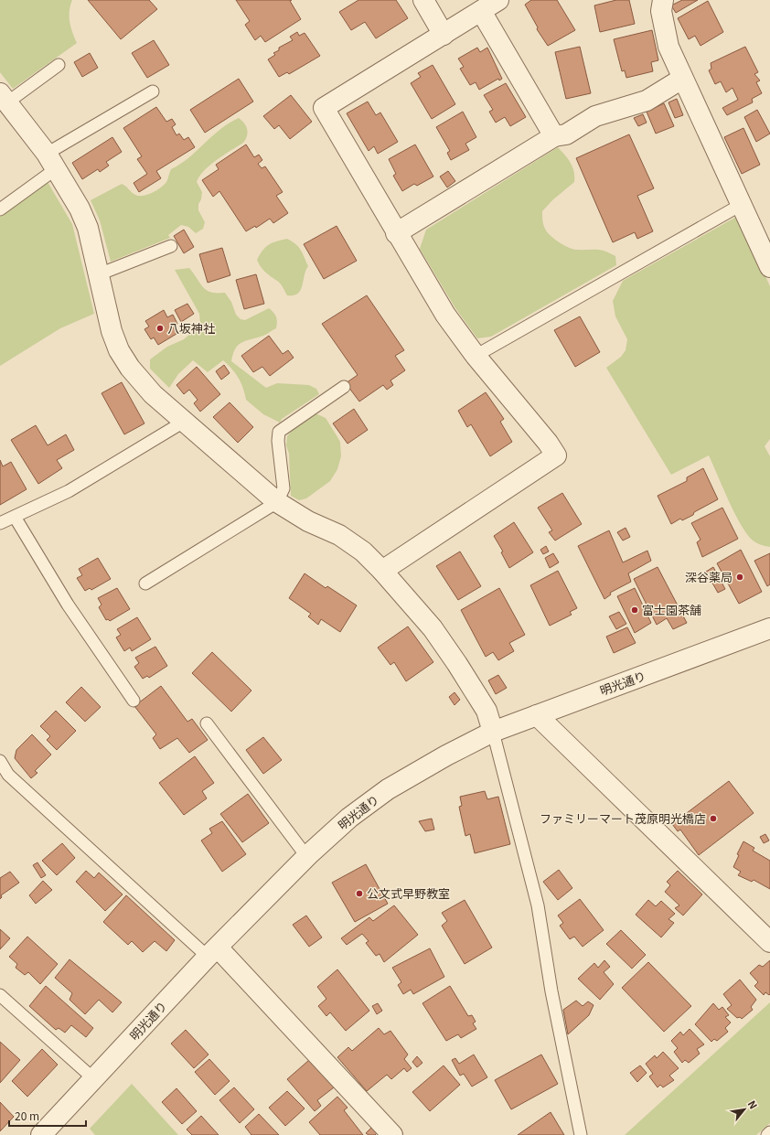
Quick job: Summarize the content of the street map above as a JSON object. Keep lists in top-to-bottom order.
{
  "streets": {
    "street": ["明光通り"]
  },
  "places": [
    "八坂神社",
    "深谷薬局",
    "富士園茶舗",
    "ファミリーマート茂原明光橋店",
    "公文式早野教室"
  ],
  "scale_bar": "20 m",
  "north": "top right"
}
